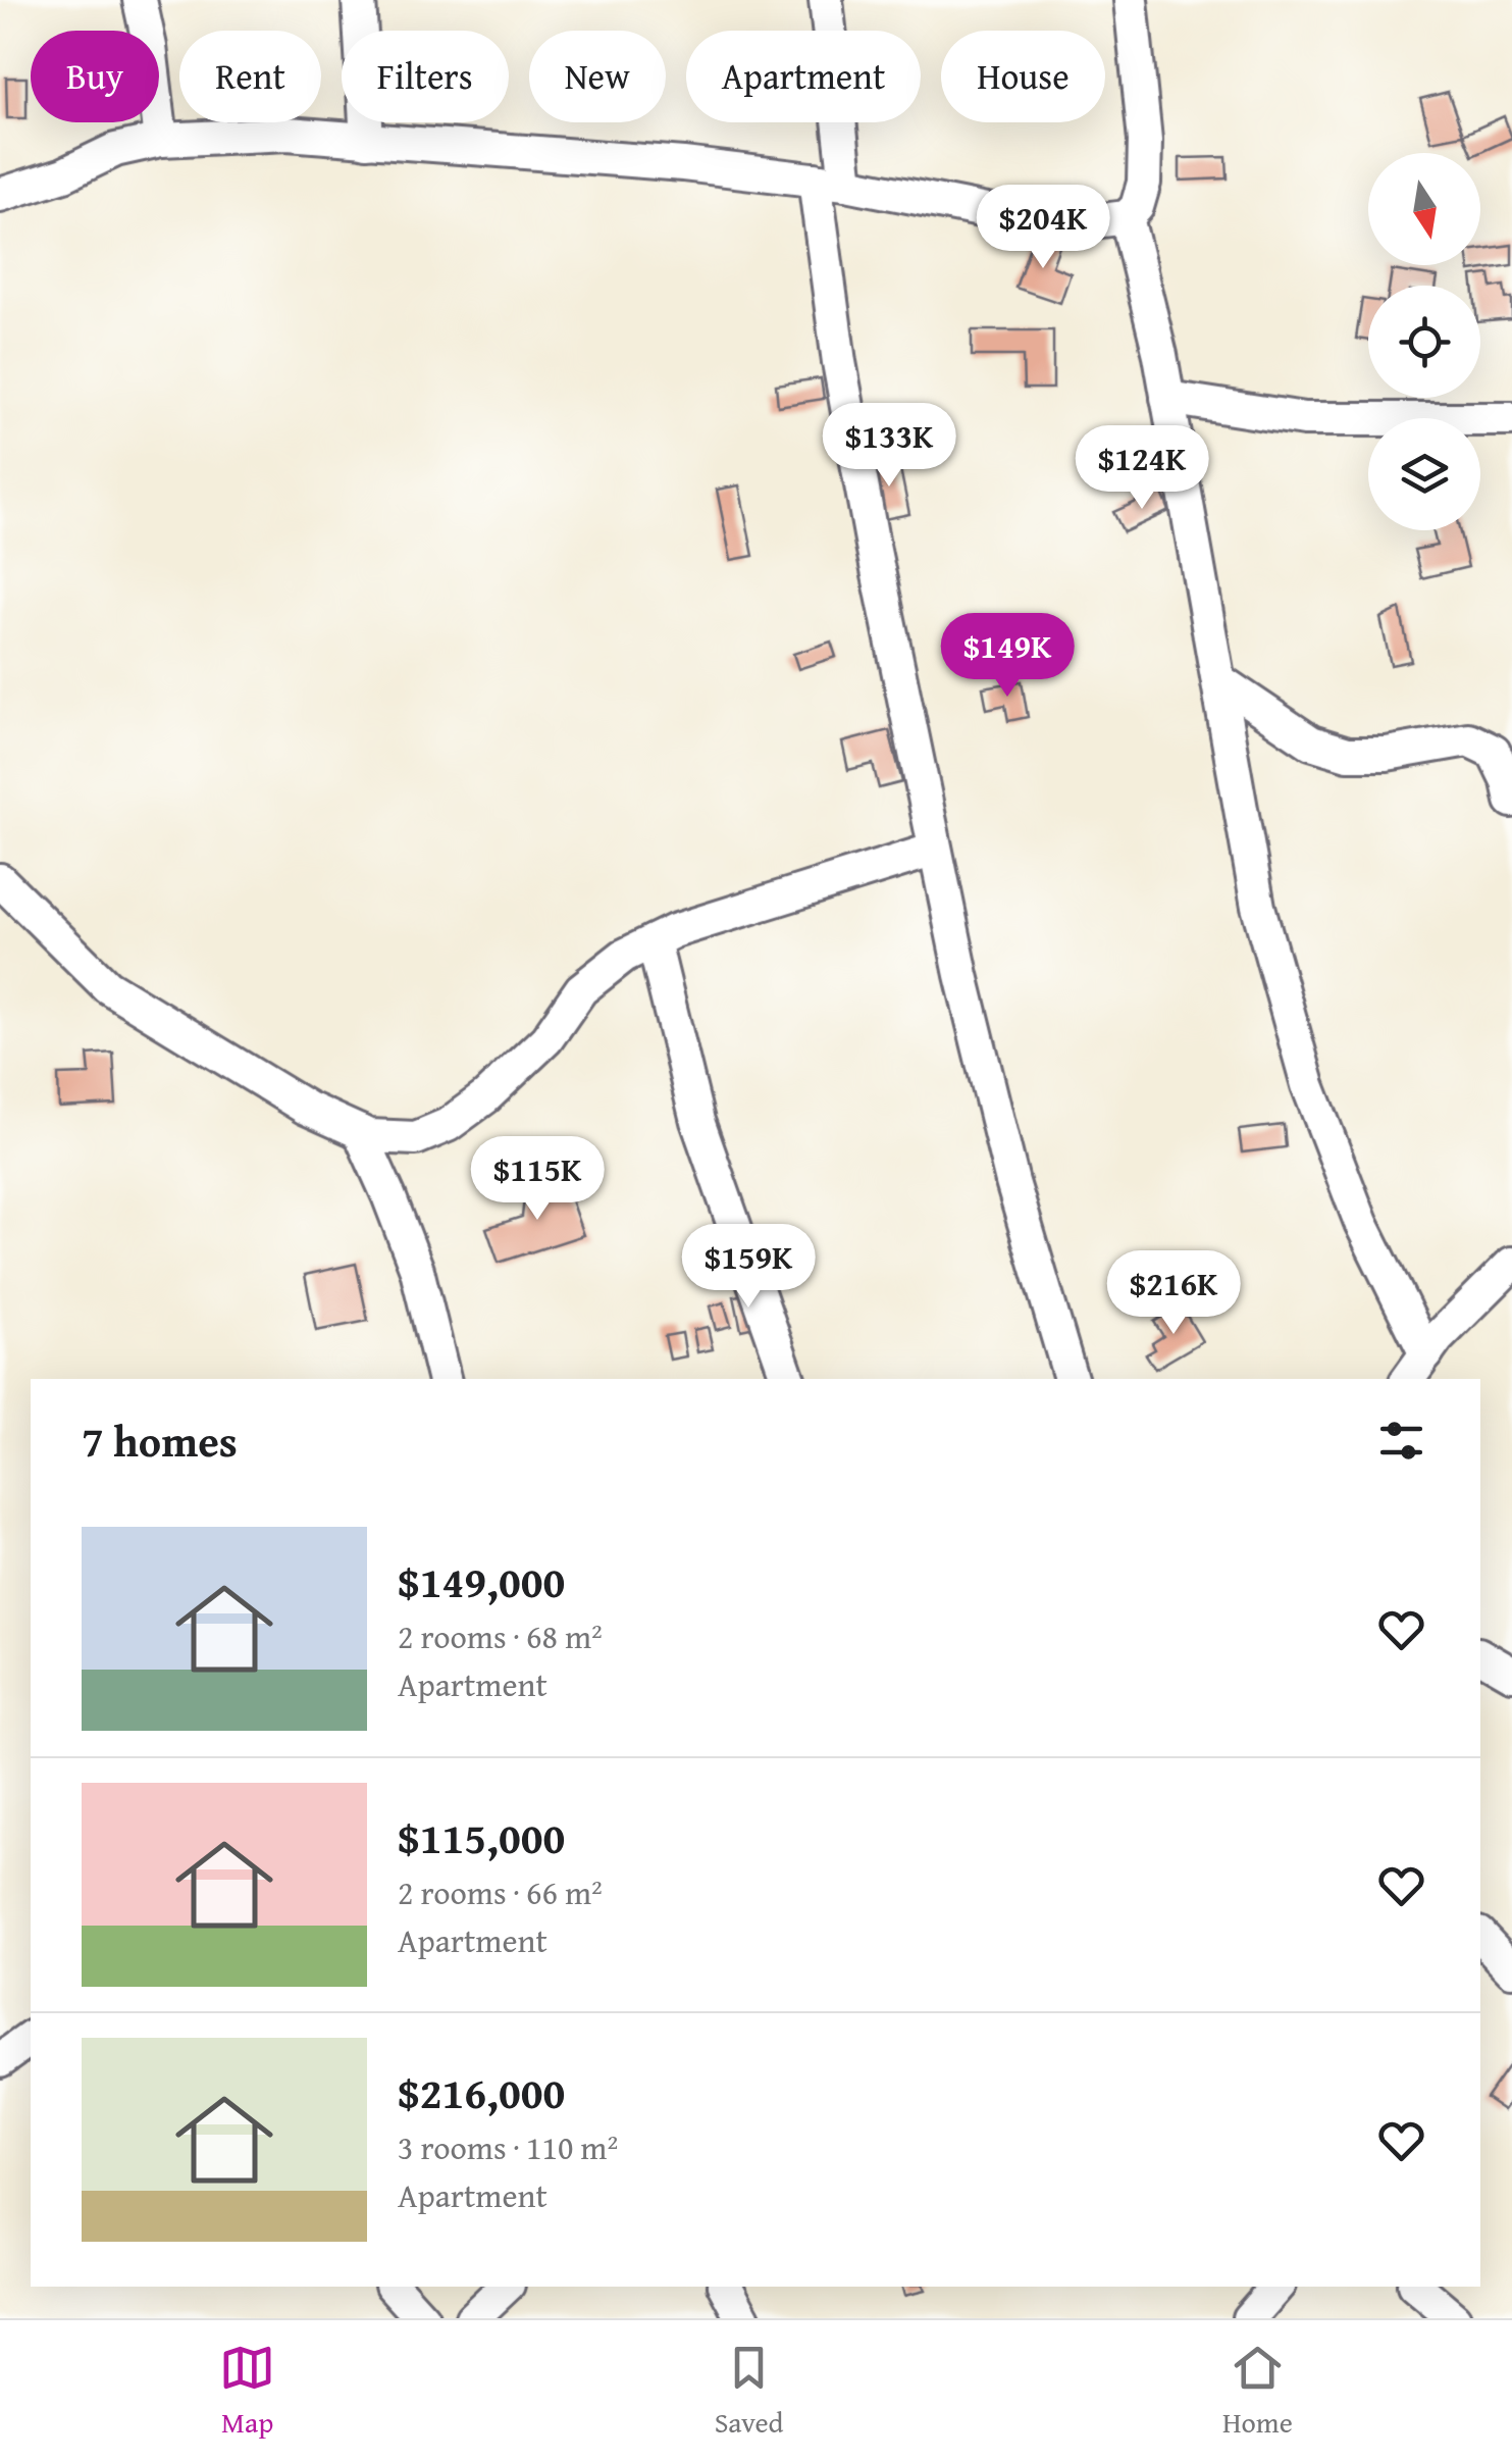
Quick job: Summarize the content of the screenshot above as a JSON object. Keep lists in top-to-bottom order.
{
  "north": "bottom",
  "page": {
    "chip": [
      "Buy",
      "Rent",
      "Filters",
      "New",
      "Apartment",
      "House"
    ],
    "price": [
      "$204K",
      "$133K",
      "$124K",
      "$149K",
      "$115K",
      "$159K",
      "$216K"
    ],
    "heading": "7 homes",
    "list": [
      {
        "name": "$149,000",
        "note": "2 rooms · 68 m² · Apartment"
      },
      {
        "name": "$115,000",
        "note": "2 rooms · 66 m² · Apartment"
      },
      {
        "name": "$216,000",
        "note": "3 rooms · 110 m² · Apartment"
      }
    ],
    "tabs": ["Map", "Saved", "Home"]
  }
}
